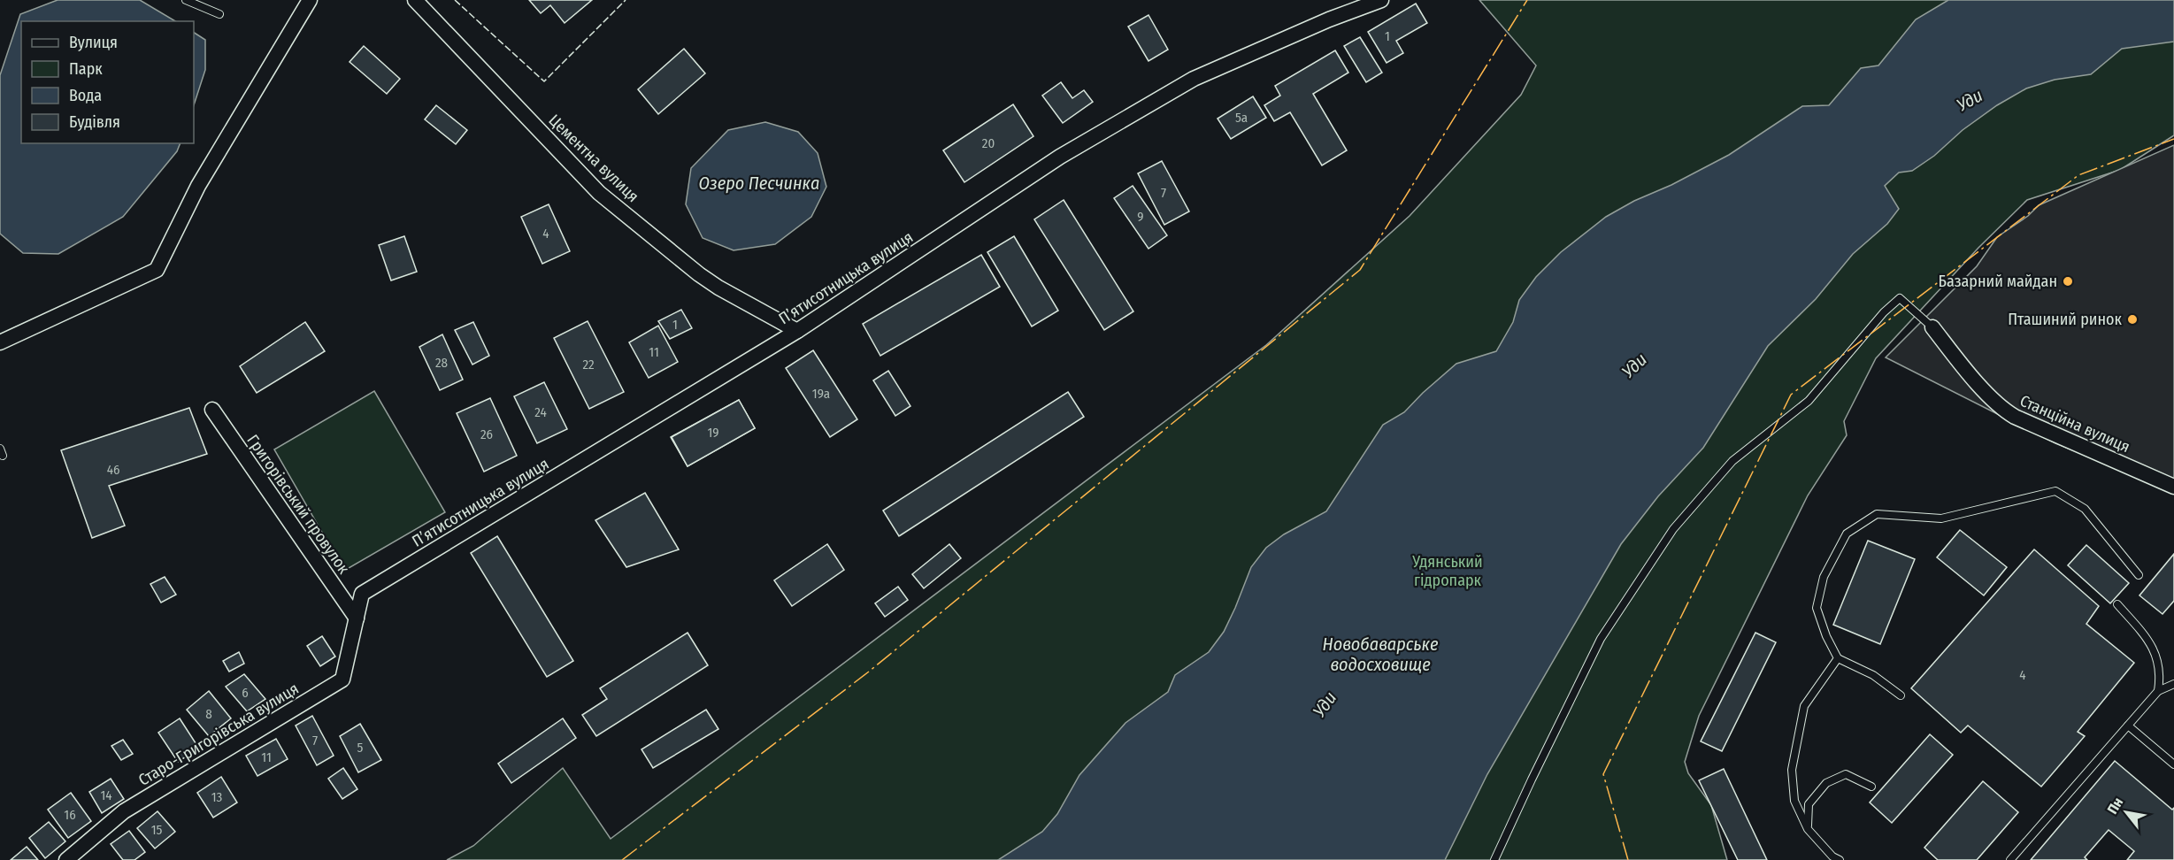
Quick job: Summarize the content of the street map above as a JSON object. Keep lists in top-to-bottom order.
{
  "streets": {
    "street": [
      "Цементна вулиця",
      "П’ятисотницька вулиця",
      "Станційна вулиця",
      "Григорівський провулок",
      "Старо-Григорівська вулиця"
    ]
  },
  "crossings": [
    ["Цементна вулиця", "П’ятисотницька вулиця"],
    ["П’ятисотницька вулиця", "Григорівський провулок"],
    ["П’ятисотницька вулиця", "Старо-Григорівська вулиця"],
    ["Григорівський провулок", "Старо-Григорівська вулиця"]
  ],
  "water": ["Уди", "Озеро Песчинка", "Новобаварське водосховище"],
  "parks": ["Удянський гідропарк"],
  "places": ["Базарний майдан", "Пташиний ринок"],
  "house_numbers": [
    "1",
    "5а",
    "20",
    "7",
    "9",
    "4",
    "1",
    "11",
    "28",
    "22",
    "19а",
    "24",
    "19",
    "26",
    "46",
    "4",
    "6",
    "8",
    "7",
    "5",
    "11",
    "14",
    "13",
    "16",
    "15"
  ],
  "legend": [
    "Вулиця",
    "Парк",
    "Вода",
    "Будівля"
  ],
  "north": "top left"
}
